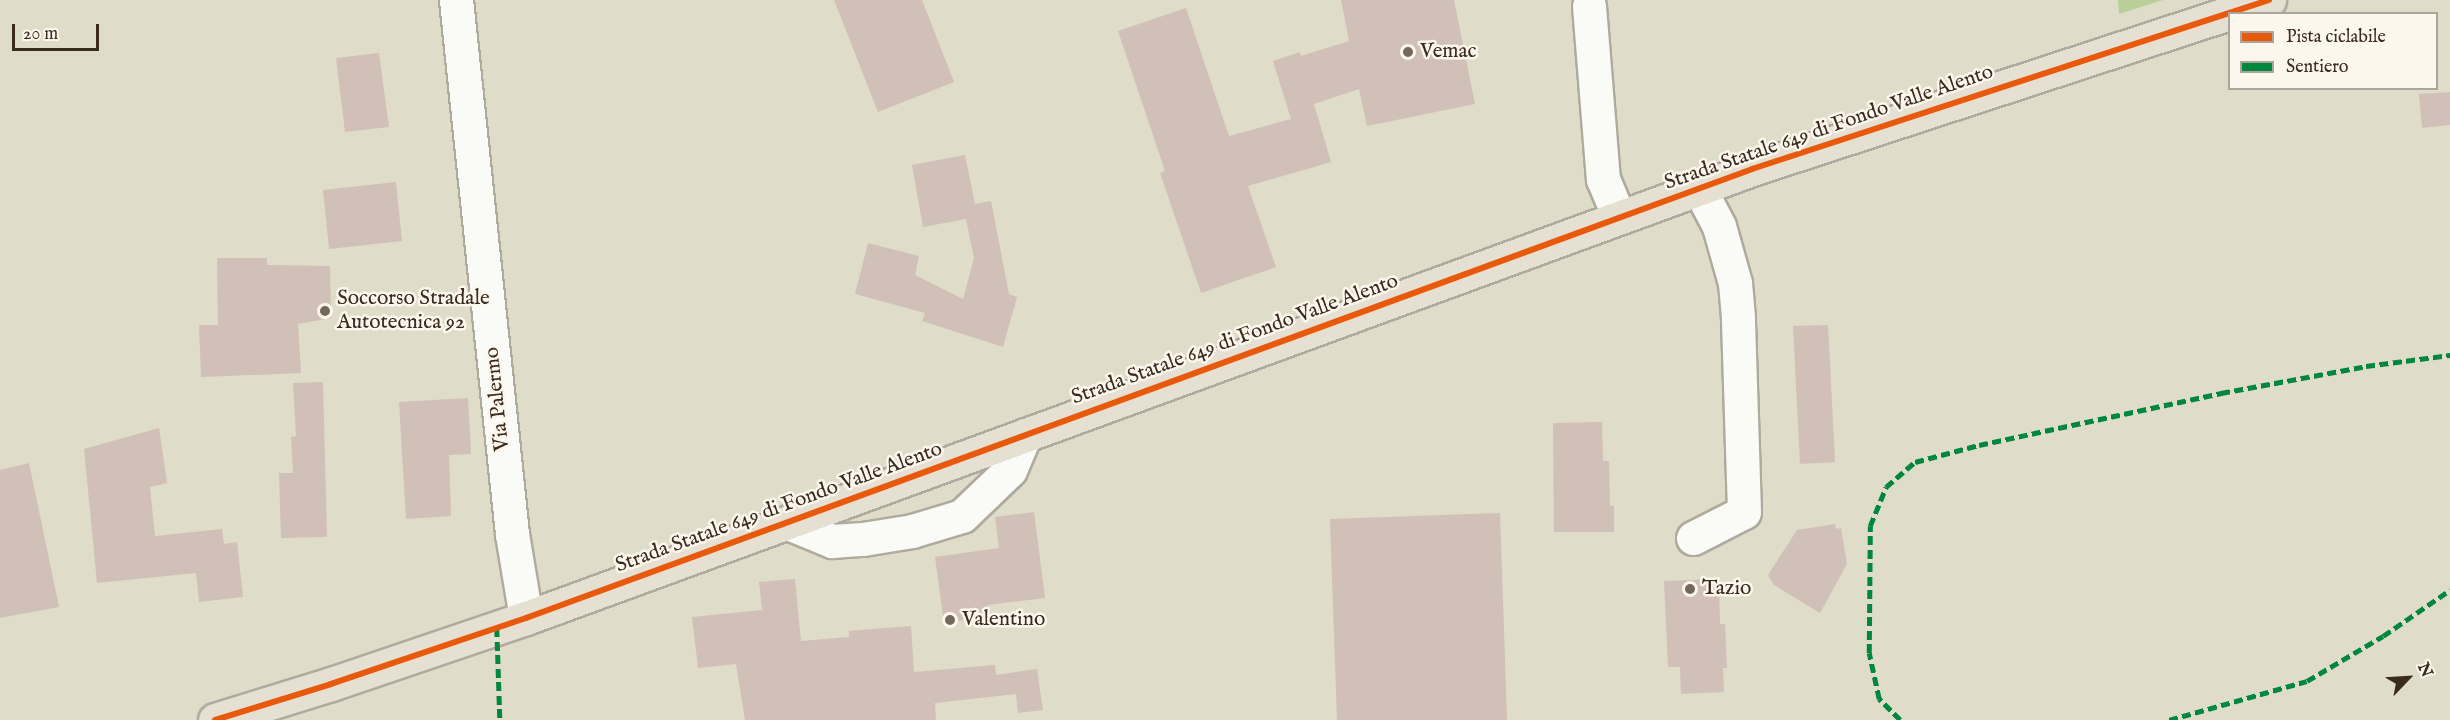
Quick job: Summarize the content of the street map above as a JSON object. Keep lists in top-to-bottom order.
{
  "streets": {
    "main road": ["Strada Statale 649 di Fondo Valle Alento"],
    "street": ["Via Palermo"]
  },
  "crossings": [
    ["Strada Statale 649 di Fondo Valle Alento", "Via Palermo"]
  ],
  "places": [
    "Vemac",
    "Soccorso Stradale Autotecnica 92",
    "Tazio",
    "Valentino"
  ],
  "legend": ["Pista ciclabile", "Sentiero"],
  "scale_bar": "20 m",
  "north": "top right"
}
